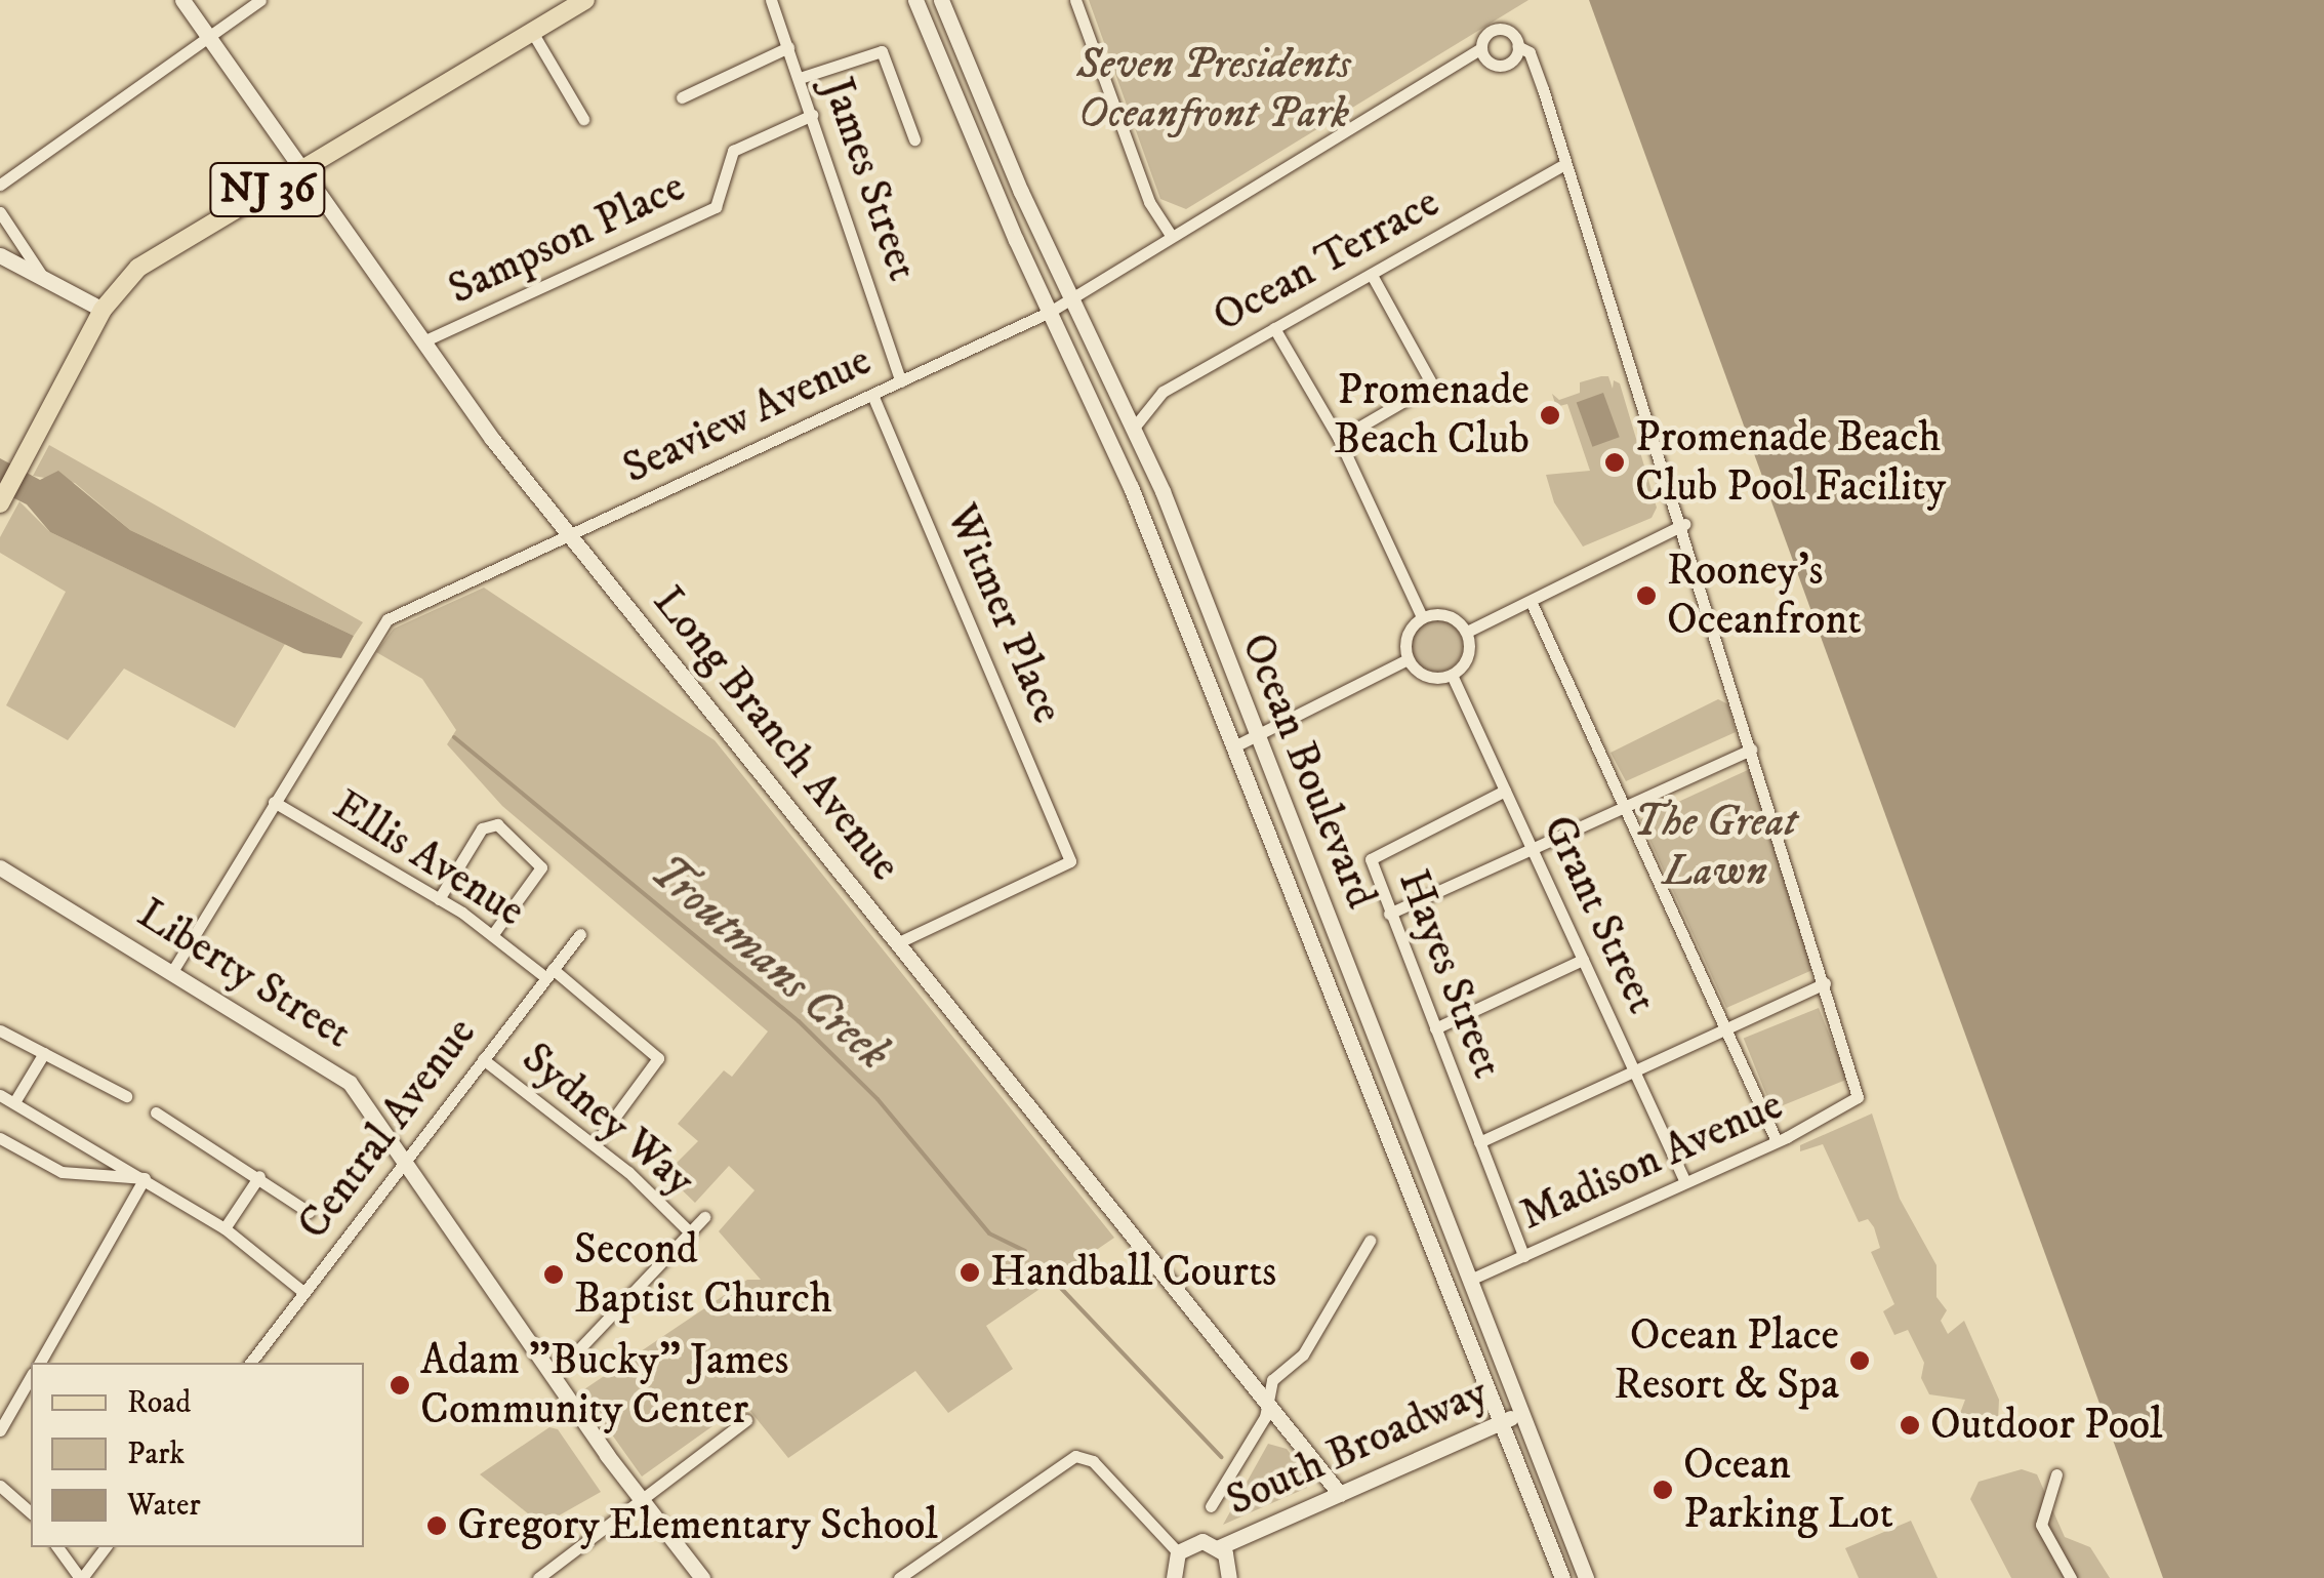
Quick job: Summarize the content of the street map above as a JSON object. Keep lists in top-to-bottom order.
{
  "streets": {
    "main road": ["NJ 36"],
    "street": [
      "James Street",
      "Sampson Place",
      "Ocean Terrace",
      "Seaview Avenue",
      "Witmer Place",
      "Long Branch Avenue",
      "Ocean Boulevard",
      "Ellis Avenue",
      "Grant Street",
      "Liberty Street",
      "Hayes Street",
      "Sydney Way",
      "Central Avenue",
      "Madison Avenue",
      "South Broadway"
    ]
  },
  "crossings": [
    ["James Street", "Sampson Place"],
    ["James Street", "Seaview Avenue"],
    ["NJ 36", "Long Branch Avenue"],
    ["Sampson Place", "Long Branch Avenue"],
    ["Ocean Terrace", "Ocean Boulevard"],
    ["Seaview Avenue", "Witmer Place"],
    ["Seaview Avenue", "Long Branch Avenue"],
    ["Seaview Avenue", "Ocean Boulevard"],
    ["Seaview Avenue", "Ellis Avenue"],
    ["Seaview Avenue", "Liberty Street"],
    ["Witmer Place", "Long Branch Avenue"],
    ["Long Branch Avenue", "South Broadway"],
    ["Ocean Boulevard", "Madison Avenue"],
    ["Ocean Boulevard", "South Broadway"],
    ["Ellis Avenue", "Sydney Way"],
    ["Ellis Avenue", "Central Avenue"],
    ["Grant Street", "Hayes Street"],
    ["Grant Street", "Madison Avenue"],
    ["Liberty Street", "Central Avenue"],
    ["Hayes Street", "Madison Avenue"],
    ["Sydney Way", "Central Avenue"]
  ],
  "water": ["Troutmans Creek"],
  "parks": ["Seven Presidents Oceanfront Park", "The Great Lawn"],
  "places": [
    "Promenade Beach Club",
    "Promenade Beach Club Pool Facility",
    "Rooney's Oceanfront",
    "Handball Courts",
    "Second Baptist Church",
    "Ocean Place Resort & Spa",
    "Adam \"Bucky\" James Community Center",
    "Outdoor Pool",
    "Ocean Parking Lot",
    "Gregory Elementary School"
  ],
  "legend": ["Road", "Park", "Water"]
}
